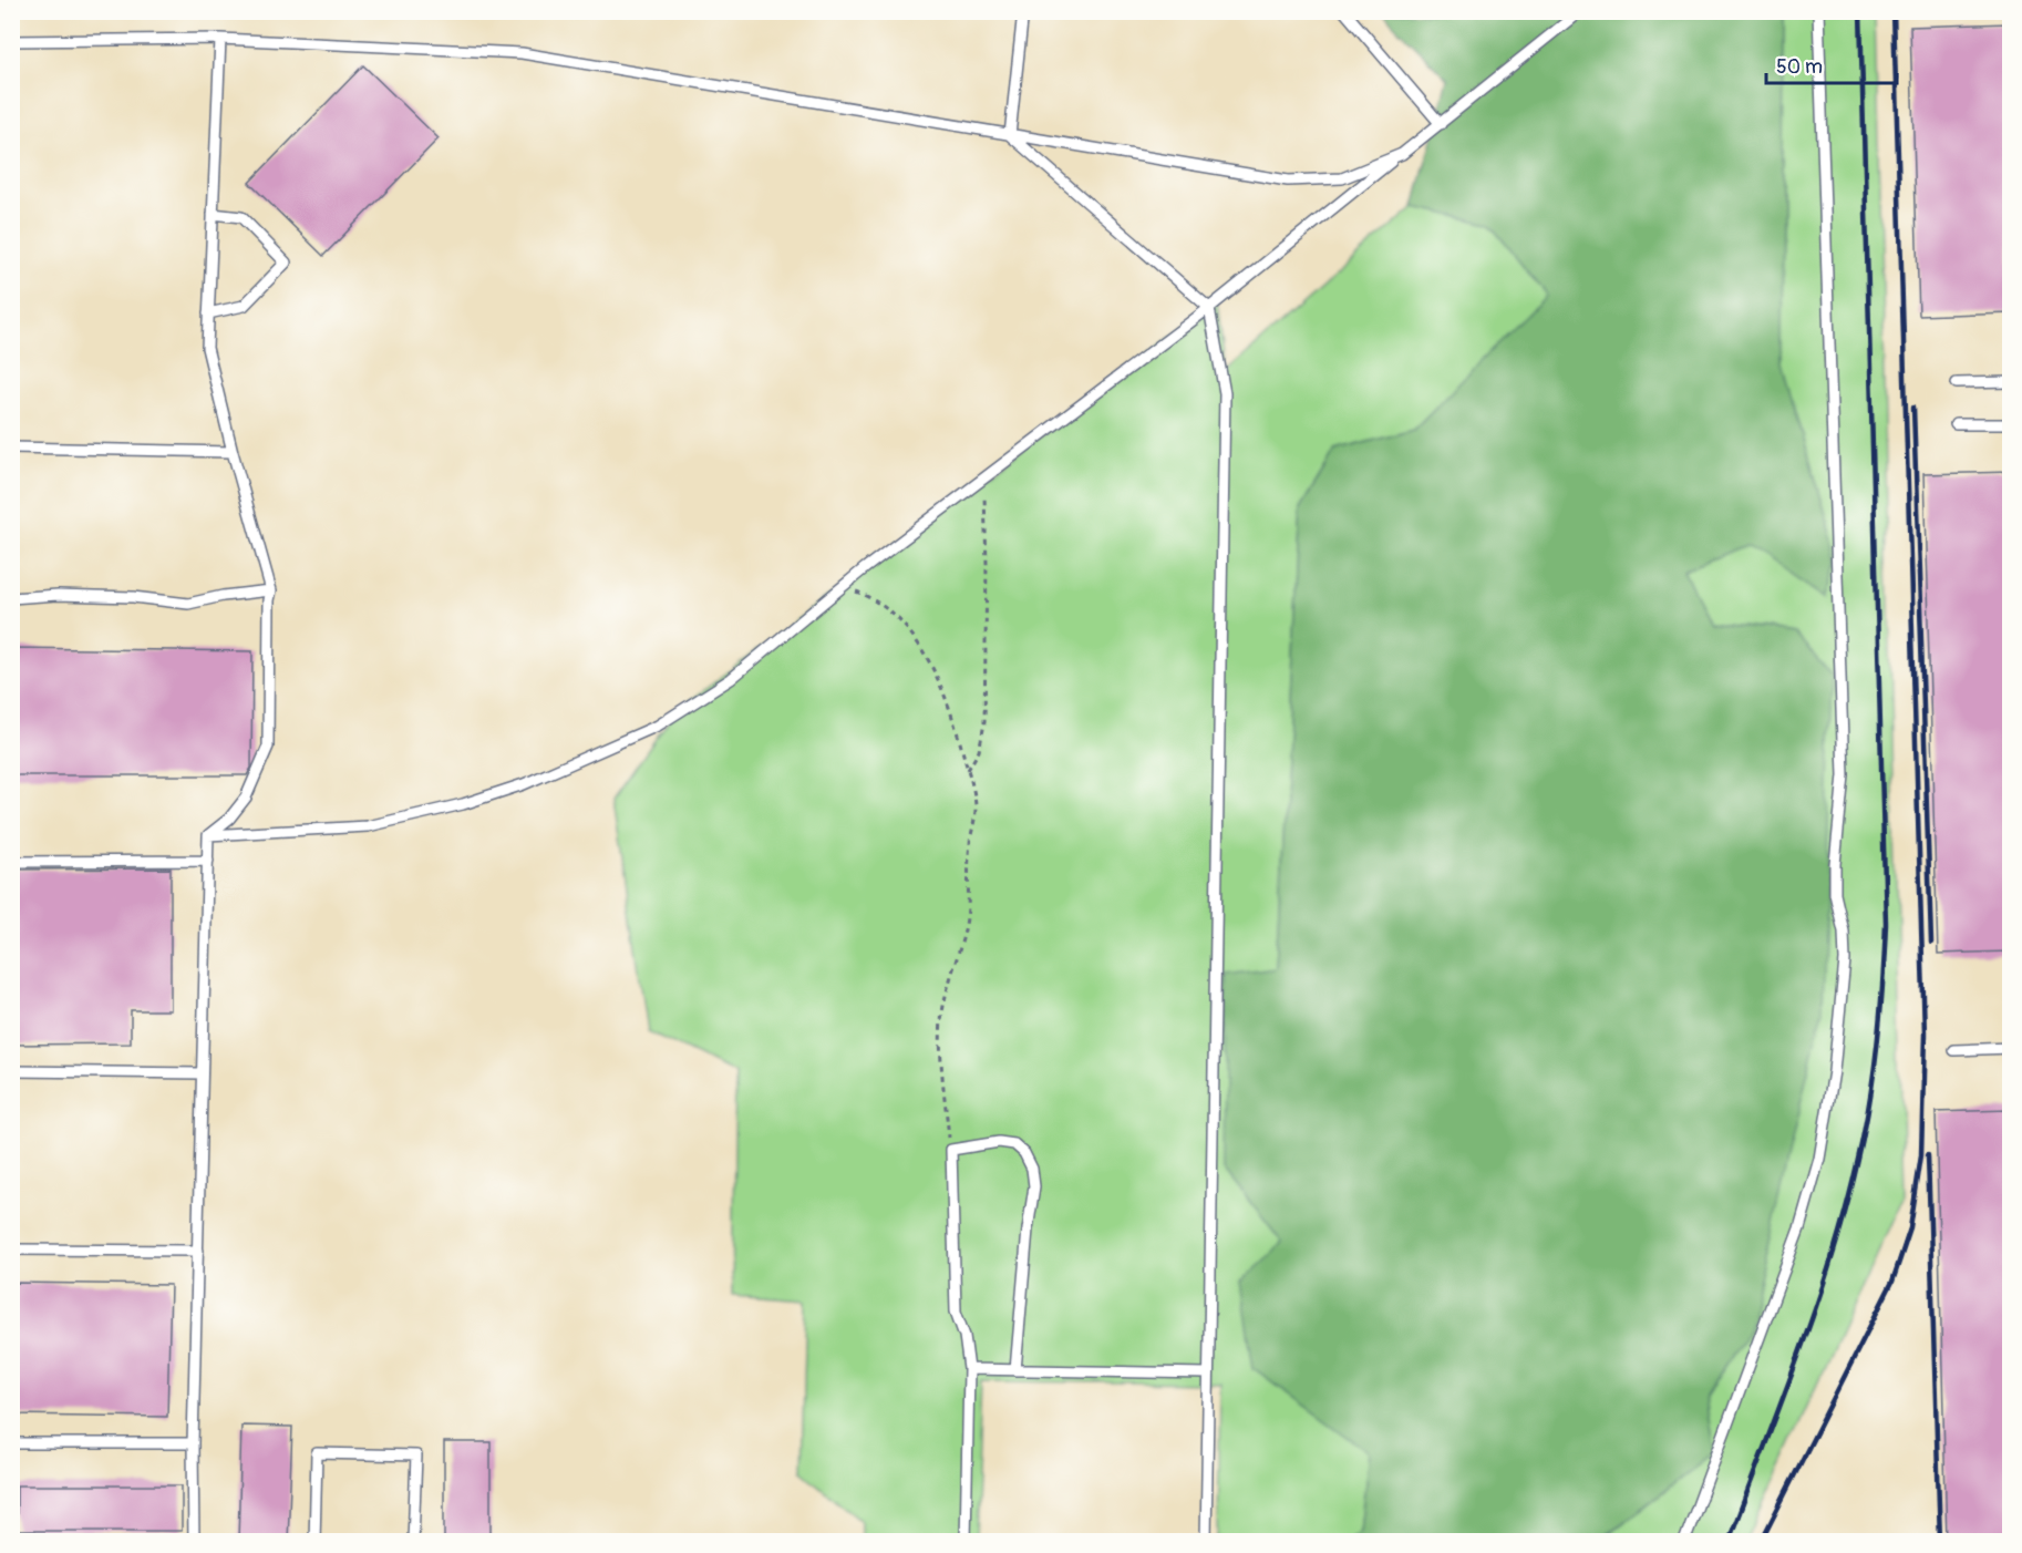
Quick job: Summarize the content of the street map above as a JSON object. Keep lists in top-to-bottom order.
{
  "scale_bar": "50 m"
}
